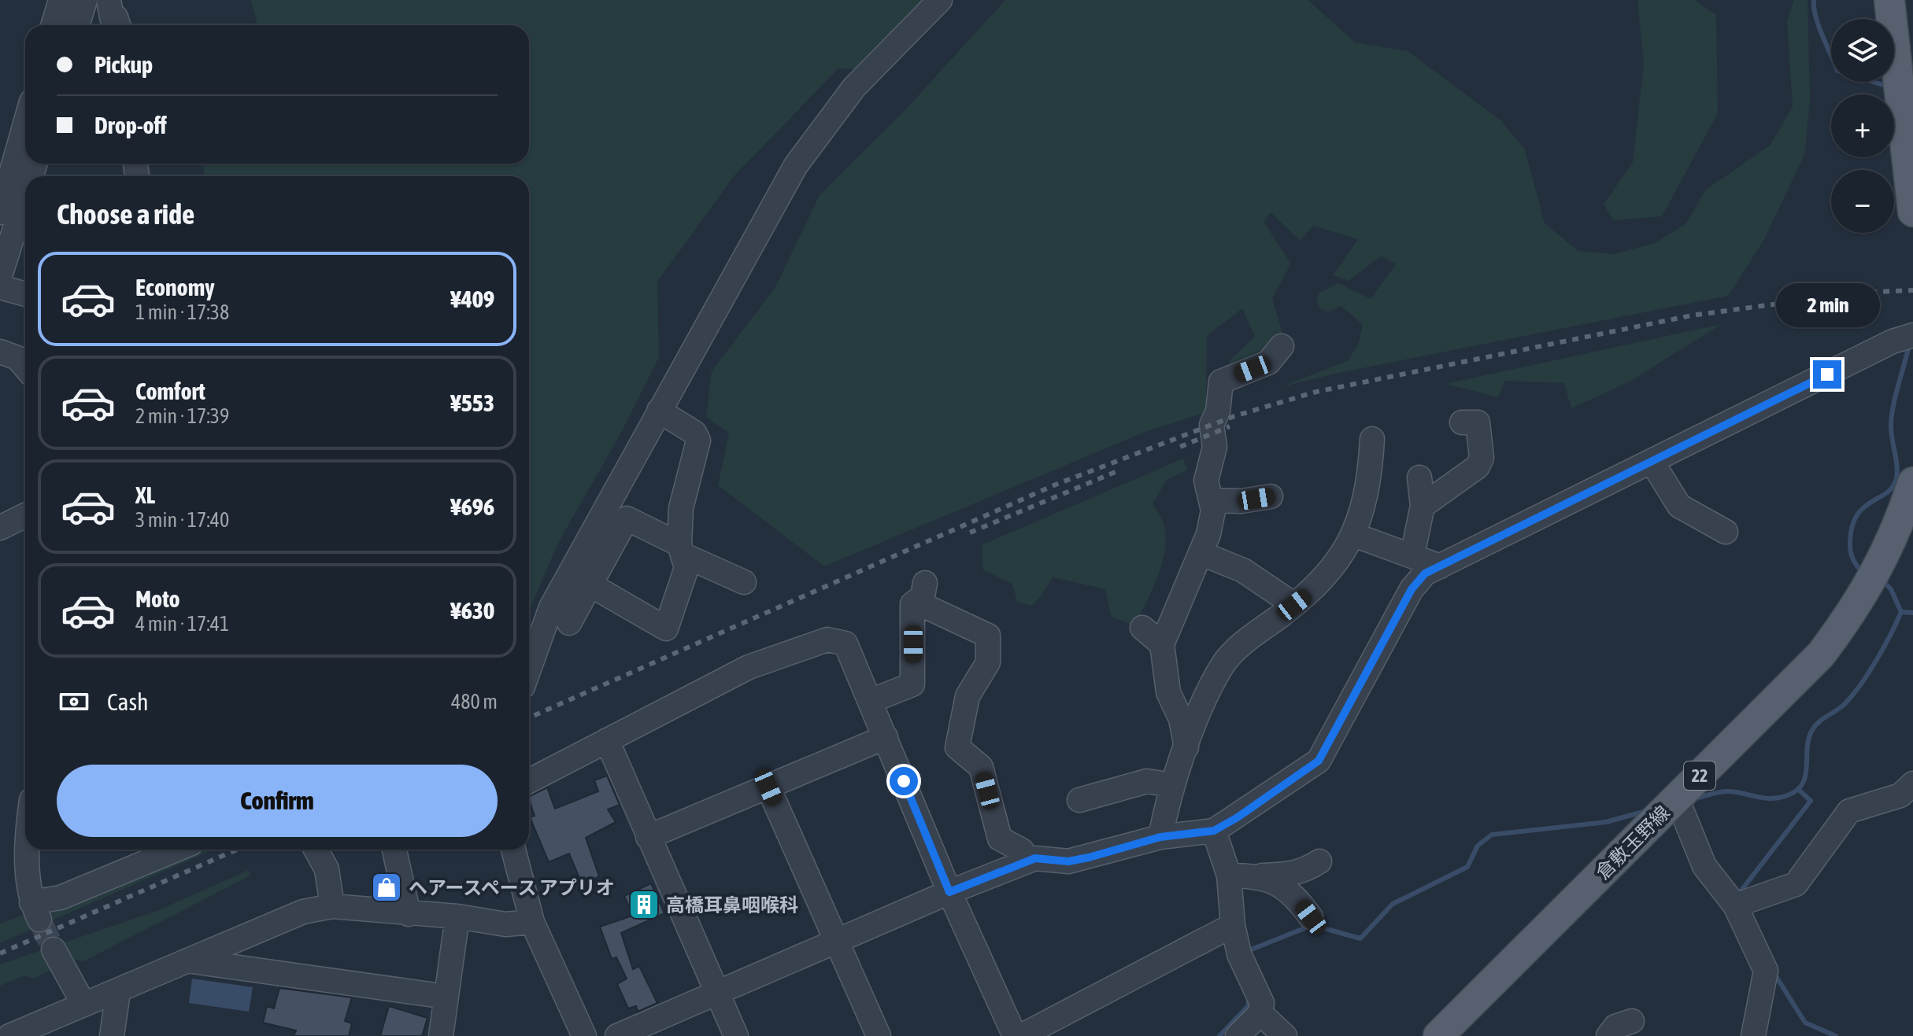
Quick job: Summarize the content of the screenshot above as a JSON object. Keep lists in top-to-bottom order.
{
  "streets": {
    "main road": ["22", "倉敷玉野線"]
  },
  "places": {
    "shop": ["ヘアースペース アプリオ"],
    "building": ["高橋耳鼻咽喉科"]
  },
  "page": {
    "map_buttons": ["+", "−"],
    "banner": ["Pickup", "Drop-off"],
    "heading": "Choose a ride",
    "list": [
      {
        "name": "Economy",
        "note": "1 min · 17:38",
        "value": "¥409"
      },
      {
        "name": "Comfort",
        "note": "2 min · 17:39",
        "value": "¥553"
      },
      {
        "name": "XL",
        "note": "3 min · 17:40",
        "value": "¥696"
      },
      {
        "name": "Moto",
        "note": "4 min · 17:41",
        "value": "¥630"
      }
    ],
    "bubble": "2 min",
    "pay": ["Cash", "480 m"],
    "buttons": "Confirm"
  }
}
